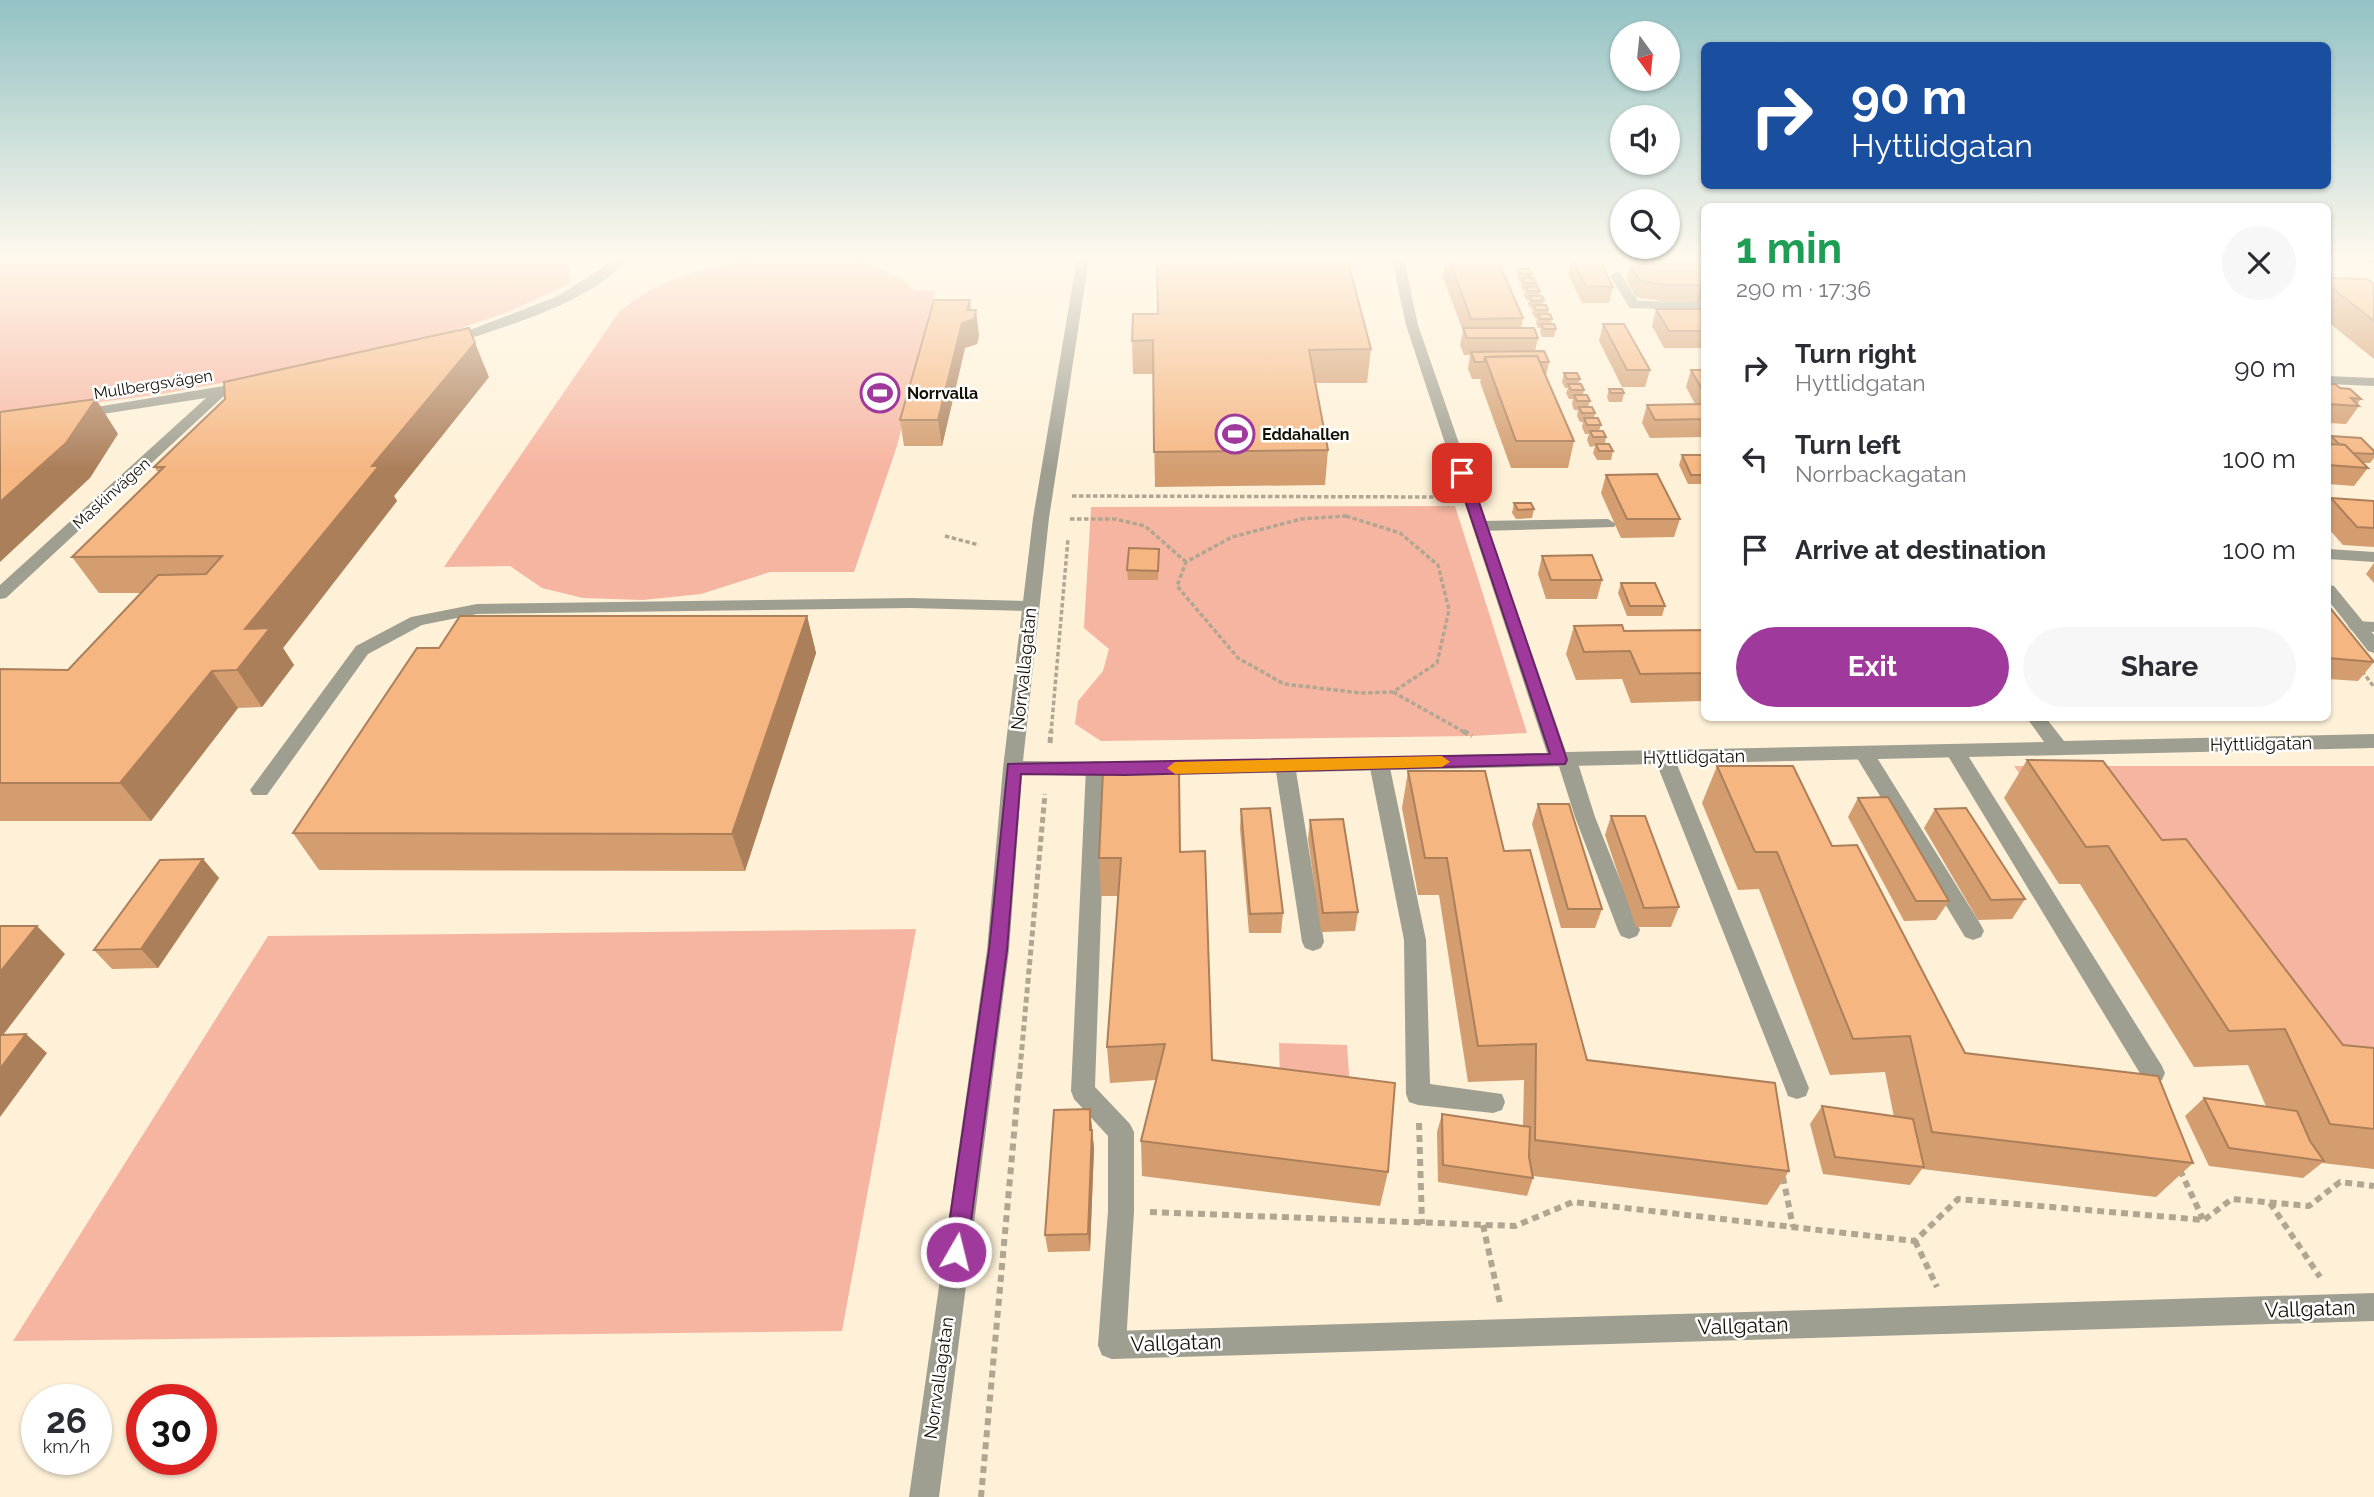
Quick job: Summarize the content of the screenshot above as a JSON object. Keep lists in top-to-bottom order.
{
  "streets": {
    "street": [
      "Mullbergsvägen",
      "Maskinvägen",
      "Norrvallagatan",
      "Hyttlidgatan",
      "Vallgatan"
    ]
  },
  "crossings": [
    ["Mullbergsvägen", "Maskinvägen"],
    ["Norrvallagatan", "Hyttlidgatan"]
  ],
  "places": {
    "sports": ["Norrvalla", "Eddahallen"]
  },
  "north": "bottom",
  "page": {
    "turn": ["90 m", "Hyttlidgatan"],
    "heading": ["1 min", "290 m · 17:36"],
    "list": [
      {
        "name": "Turn right",
        "note": "Hyttlidgatan",
        "value": "90 m"
      },
      {
        "name": "Turn left",
        "note": "Norrbackagatan",
        "value": "100 m"
      },
      {
        "name": "Arrive at destination",
        "value": "100 m"
      }
    ],
    "buttons": ["Exit", "Share"],
    "speed": "26 km/h",
    "limit": "30"
  }
}
